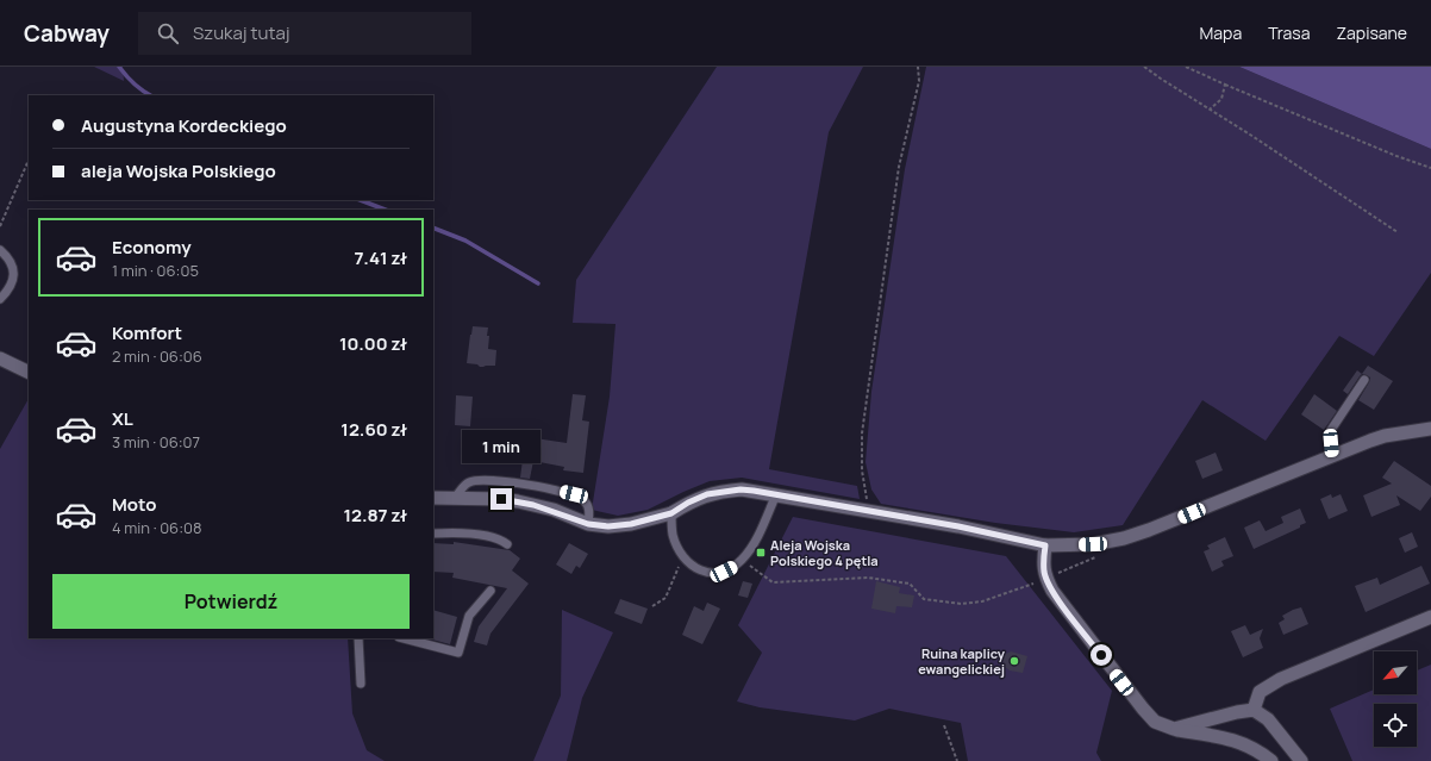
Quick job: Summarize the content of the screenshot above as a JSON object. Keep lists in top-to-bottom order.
{
  "places": {
    "transit": ["Aleja Wojska Polskiego 4 pętla"],
    "other": ["Ruina kaplicy ewangelickiej"]
  },
  "north": "bottom left",
  "page": {
    "header": "Cabway",
    "search": "Szukaj tutaj",
    "nav": ["Mapa", "Trasa", "Zapisane"],
    "banner": ["Augustyna Kordeckiego", "aleja Wojska Polskiego"],
    "list": [
      {
        "name": "Economy",
        "note": "1 min · 06:05",
        "value": "7.41 zł"
      },
      {
        "name": "Komfort",
        "note": "2 min · 06:06",
        "value": "10.00 zł"
      },
      {
        "name": "XL",
        "note": "3 min · 06:07",
        "value": "12.60 zł"
      },
      {
        "name": "Moto",
        "note": "4 min · 06:08",
        "value": "12.87 zł"
      }
    ],
    "bubble": "1 min",
    "buttons": "Potwierdź"
  }
}
